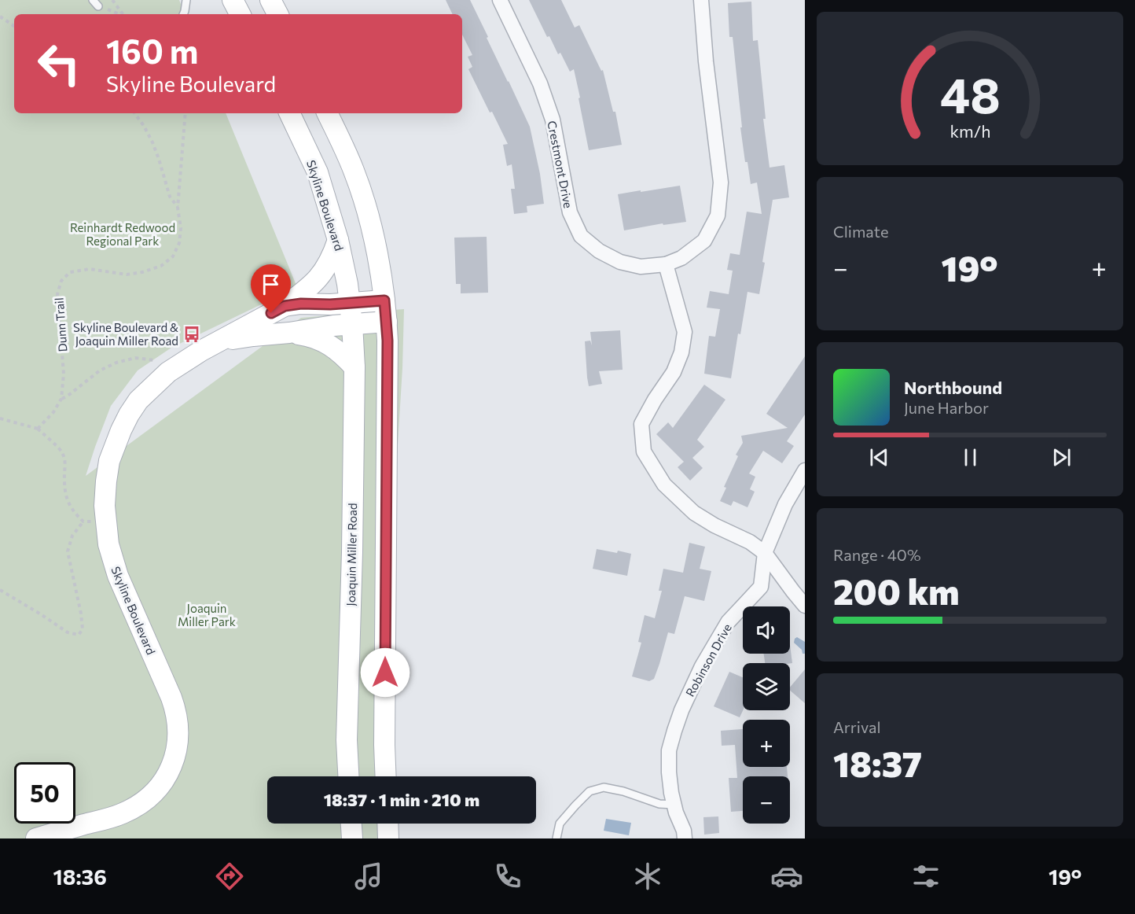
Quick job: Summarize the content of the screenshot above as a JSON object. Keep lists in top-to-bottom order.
{
  "streets": {
    "main road": ["Skyline Boulevard", "Joaquin Miller Road"],
    "street": ["Crestmont Drive", "Robinson Drive"],
    "path": ["Dunn Trail"]
  },
  "crossings": [
    ["Skyline Boulevard", "Dunn Trail"],
    ["Skyline Boulevard", "Joaquin Miller Road"]
  ],
  "parks": ["Reinhardt Redwood Regional Park", "Joaquin Miller Park"],
  "places": {
    "bus stop": ["Skyline Boulevard & Joaquin Miller Road"]
  },
  "page": {
    "turn": ["160 m", "Skyline Boulevard"],
    "tile": [
      "Climate",
      ["Range · 40%", "200 km"],
      ["Arrival", "18:37"]
    ],
    "heat": ["−", "19°", "+"],
    "song": ["Northbound", "June Harbor"],
    "map_buttons": ["+", "−"],
    "limit": "50",
    "trip": "18:37 · 1 min · 210 m",
    "tabs": ["18:36", "19°"],
    "gauge": ["48", "km/h"]
  }
}
